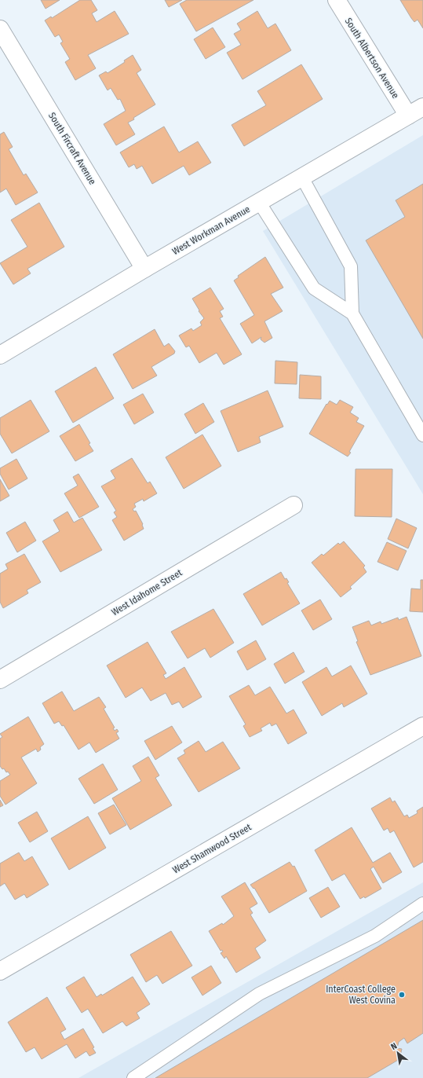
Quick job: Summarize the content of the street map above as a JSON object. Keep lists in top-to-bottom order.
{
  "streets": {
    "street": [
      "South Albertson Avenue",
      "South Fircraft Avenue",
      "West Workman Avenue",
      "West Idahome Street",
      "West Shamwood Street"
    ]
  },
  "crossings": [
    ["South Albertson Avenue", "West Workman Avenue"],
    ["South Fircraft Avenue", "West Workman Avenue"]
  ],
  "places": ["InterCoast College West Covina"],
  "north": "top left"
}
